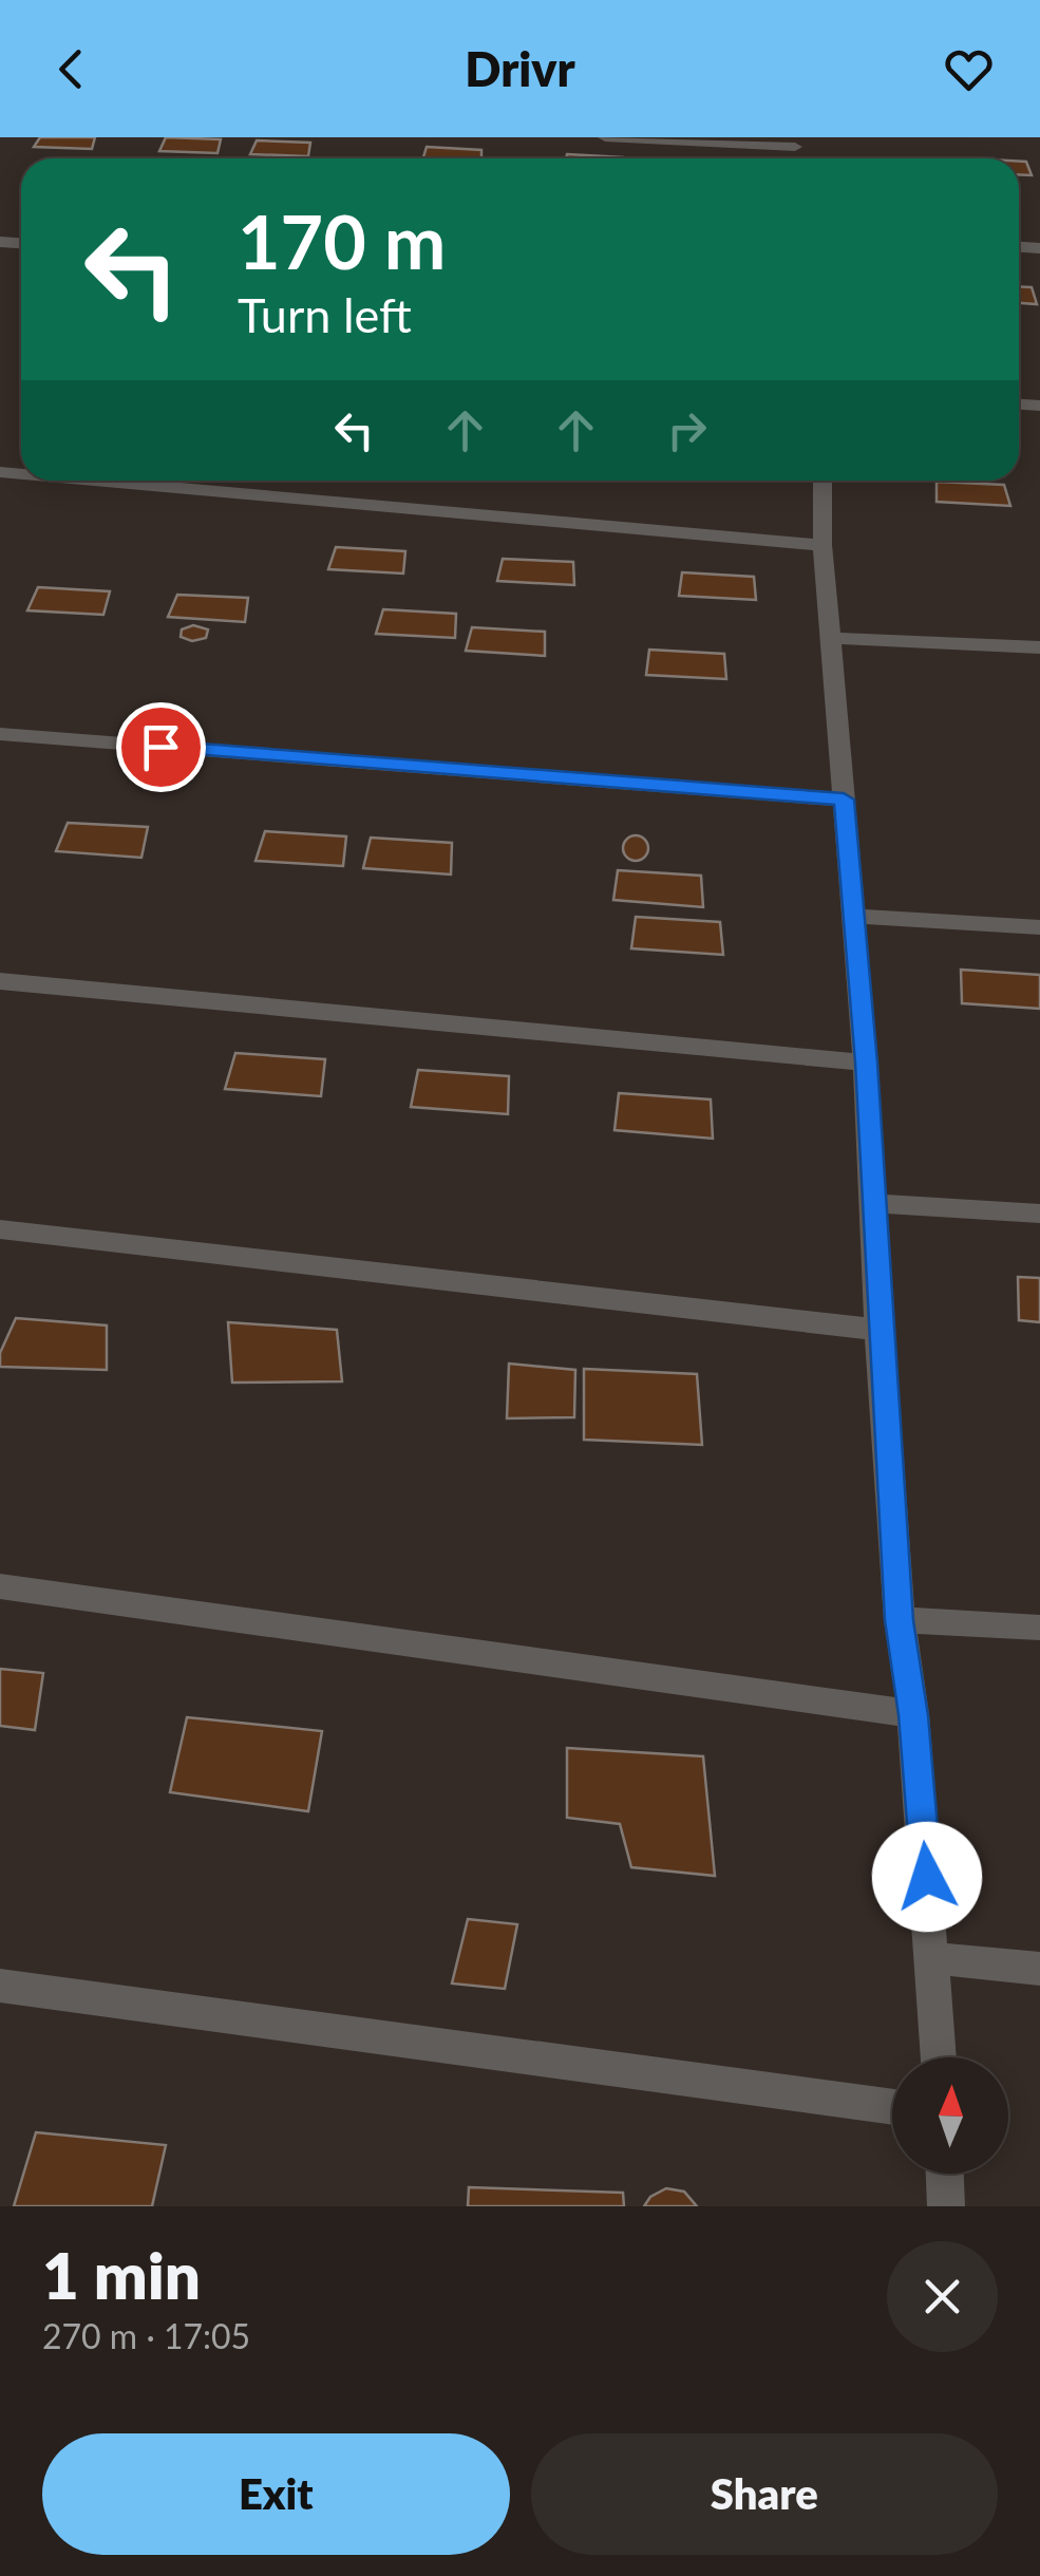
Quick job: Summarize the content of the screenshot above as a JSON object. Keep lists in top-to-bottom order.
{
  "north": "top",
  "page": {
    "header": "Drivr",
    "turn": ["170 m", "Turn left"],
    "heading": ["1 min", "270 m · 17:05"],
    "buttons": ["Exit", "Share"]
  }
}
